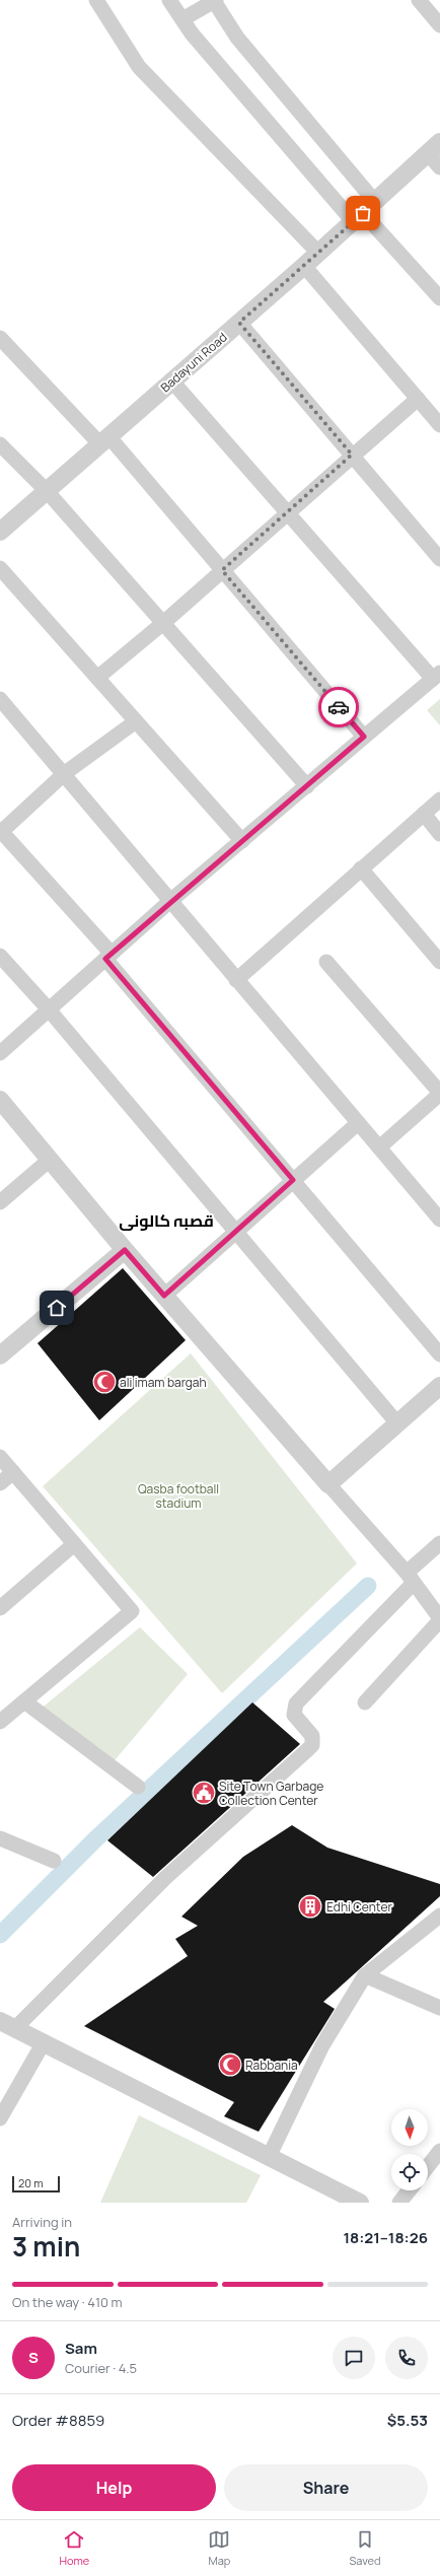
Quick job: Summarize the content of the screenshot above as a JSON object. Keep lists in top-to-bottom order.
{
  "streets": {
    "street": ["Badayuni Road"]
  },
  "districts": ["قصبہ کالونی"],
  "parks": ["Qasba football stadium"],
  "places": {
    "mosque": ["ali imam bargah", "Rabbania"],
    "public building": ["Site Town Garbage Collection Center"],
    "building": ["Edhi Center"]
  },
  "scale_bar": "20 m",
  "north": "bottom",
  "page": {
    "scale": "20 m",
    "heading": ["3 min", "Arriving in", "18:21–18:26"],
    "panel": [
      "Sam",
      "Courier · 4.5",
      "Order #8859",
      "$5.53"
    ],
    "bar": "On the way · 410 m",
    "round": "S",
    "buttons": ["Help", "Share"],
    "tabs": ["Home", "Map", "Saved"]
  }
}
